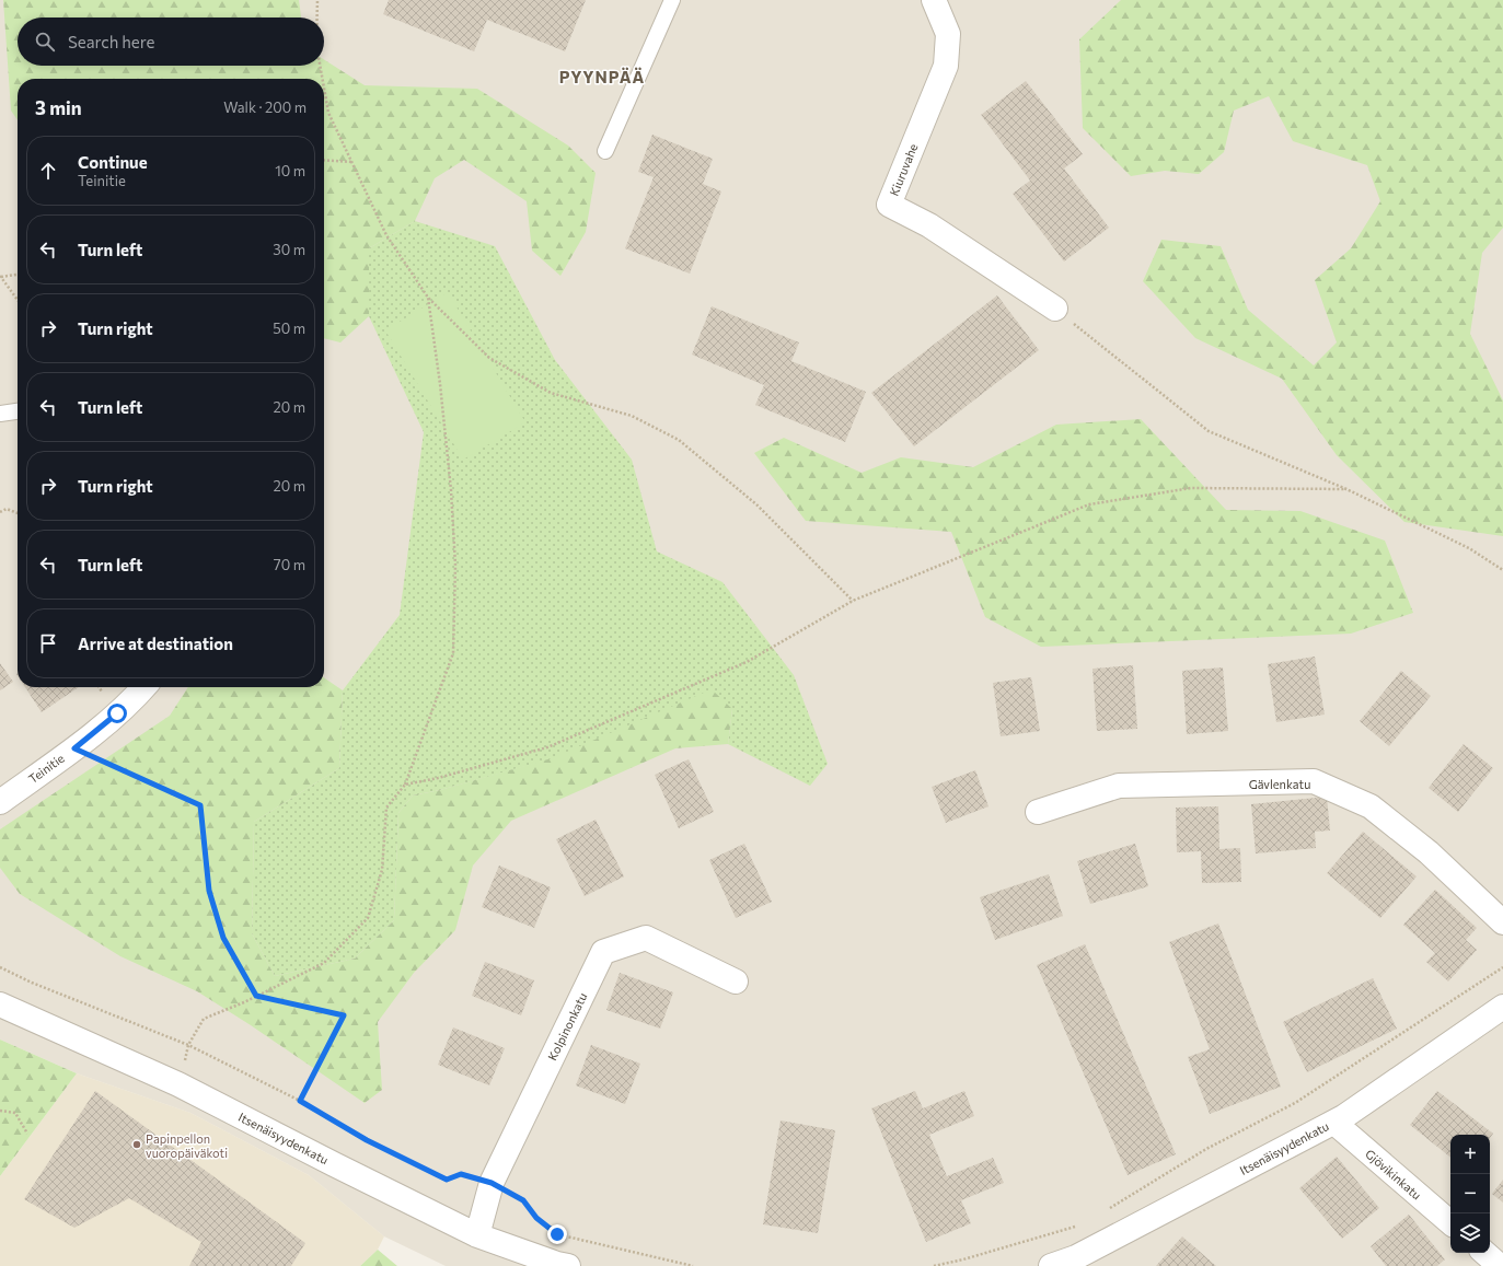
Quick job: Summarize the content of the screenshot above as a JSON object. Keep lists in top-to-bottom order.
{
  "streets": {
    "street": [
      "Kiuruvahe",
      "Teinitie",
      "Gävlenkatu",
      "Kolpinonkatu",
      "Itsenäisyydenkatu",
      "Gjövikinkatu"
    ]
  },
  "crossings": [
    ["Kolpinonkatu", "Itsenäisyydenkatu"],
    ["Itsenäisyydenkatu", "Gjövikinkatu"]
  ],
  "districts": ["PYYNPÄÄ"],
  "places": ["Papinpellon vuoropäiväkoti"],
  "page": {
    "search": "Search here",
    "heading": ["3 min", "Walk · 200 m"],
    "list": [
      ["Continue", "Teinitie", "10 m"],
      ["Turn left", "30 m"],
      ["Turn right", "50 m"],
      ["Turn left", "20 m"],
      ["Turn right", "20 m"],
      ["Turn left", "70 m"],
      "Arrive at destination"
    ],
    "map_buttons": ["+", "−"]
  }
}
